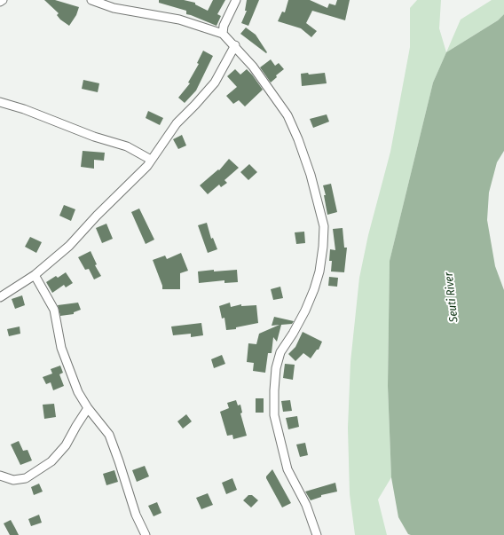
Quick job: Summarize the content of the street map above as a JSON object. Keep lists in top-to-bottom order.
{
  "water": ["Seuti River"]
}
